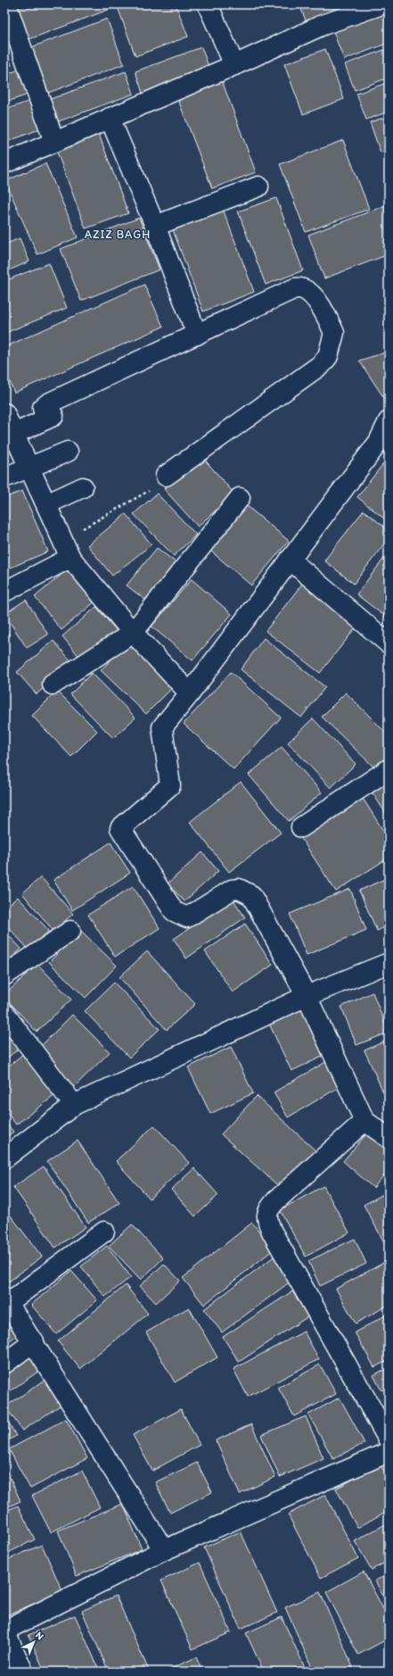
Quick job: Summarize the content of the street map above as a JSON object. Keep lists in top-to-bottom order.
{
  "districts": ["AZIZ BAGH"],
  "north": "top right"
}
